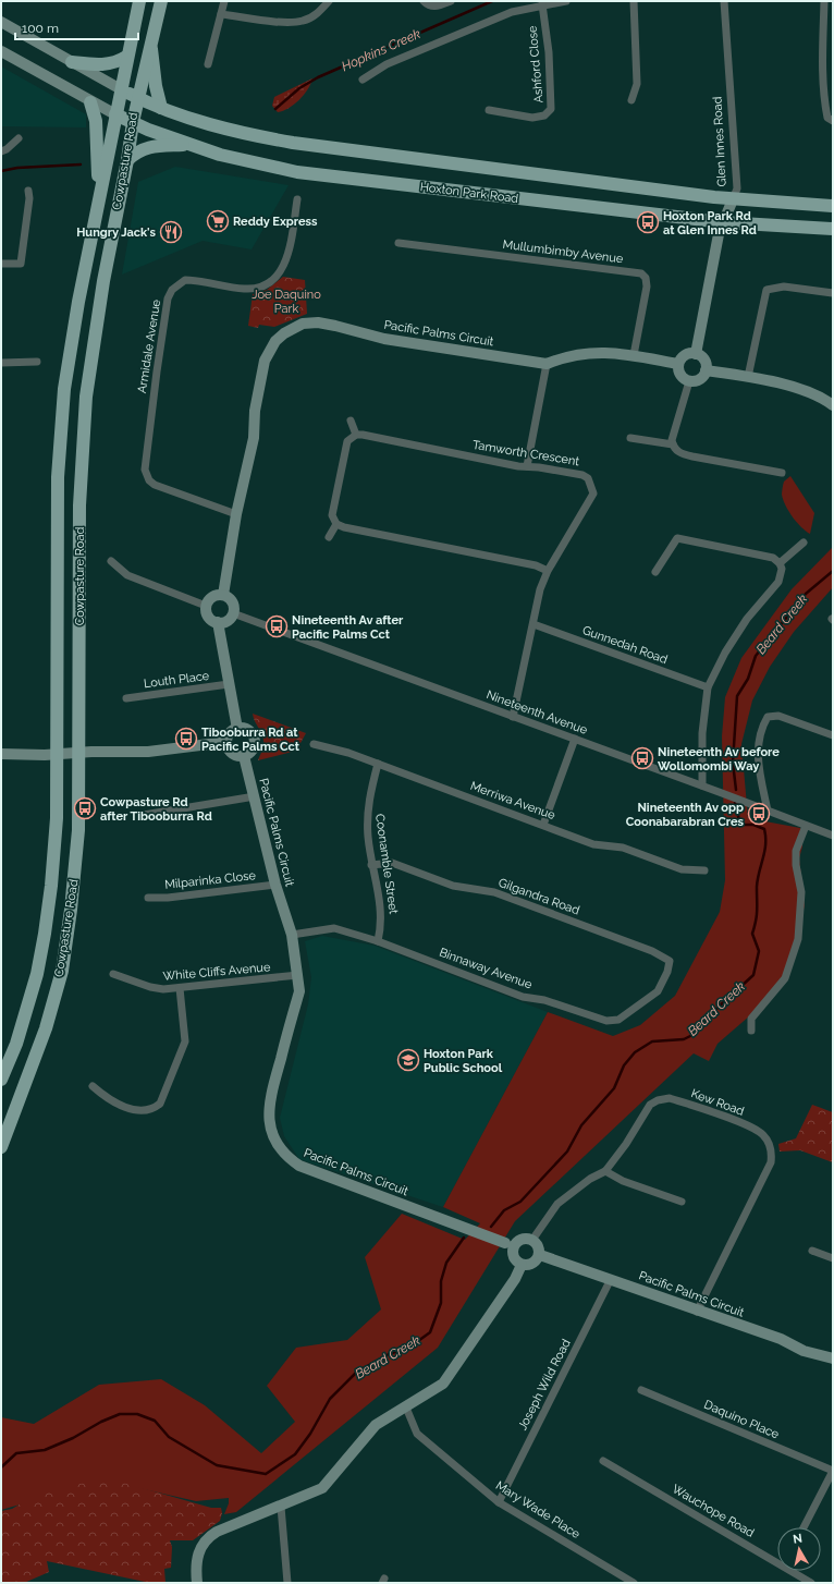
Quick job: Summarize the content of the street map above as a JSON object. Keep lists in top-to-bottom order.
{
  "streets": {
    "main road": ["Cowpasture Road", "Hoxton Park Road"],
    "street": [
      "Ashford Close",
      "Glen Innes Road",
      "Mullumbimby Avenue",
      "Pacific Palms Circuit",
      "Armidale Avenue",
      "Tamworth Crescent",
      "Gunnedah Road",
      "Louth Place",
      "Nineteenth Avenue",
      "Merriwa Avenue",
      "Coonamble Street",
      "Milparinka Close",
      "Gilgandra Road",
      "Binnaway Avenue",
      "White Cliffs Avenue",
      "Kew Road",
      "Joseph Wild Road",
      "Daquino Place",
      "Mary Wade Place",
      "Wauchope Road"
    ]
  },
  "crossings": [
    ["Glen Innes Road", "Hoxton Park Road"],
    ["Glen Innes Road", "Pacific Palms Circuit"],
    ["Cowpasture Road", "Hoxton Park Road"],
    ["Mullumbimby Avenue", "Pacific Palms Circuit"],
    ["Pacific Palms Circuit", "Armidale Avenue"],
    ["Pacific Palms Circuit", "Nineteenth Avenue"],
    ["Pacific Palms Circuit", "Milparinka Close"],
    ["Pacific Palms Circuit", "Binnaway Avenue"],
    ["Pacific Palms Circuit", "White Cliffs Avenue"],
    ["Pacific Palms Circuit", "Kew Road"],
    ["Pacific Palms Circuit", "Joseph Wild Road"],
    ["Tamworth Crescent", "Gunnedah Road"],
    ["Tamworth Crescent", "Nineteenth Avenue"],
    ["Merriwa Avenue", "Coonamble Street"],
    ["Coonamble Street", "Gilgandra Road"],
    ["Coonamble Street", "Binnaway Avenue"],
    ["Gilgandra Road", "Binnaway Avenue"],
    ["Joseph Wild Road", "Mary Wade Place"]
  ],
  "water": ["Hopkins Creek", "Beard Creek"],
  "parks": ["Joe Daquino Park"],
  "places": {
    "supermarket": ["Reddy Express"],
    "bus stop": [
      "Hoxton Park Rd at Glen Innes Rd",
      "Nineteenth Av after Pacific Palms Cct",
      "Tibooburra Rd at Pacific Palms Cct",
      "Nineteenth Av before Wollomombi Way",
      "Cowpasture Rd after Tibooburra Rd",
      "Nineteenth Av opp Coonabarabran Cres"
    ],
    "restaurant": ["Hungry Jack's"],
    "school or university": ["Hoxton Park Public School"]
  },
  "scale_bar": "100 m",
  "north": "top"
}
